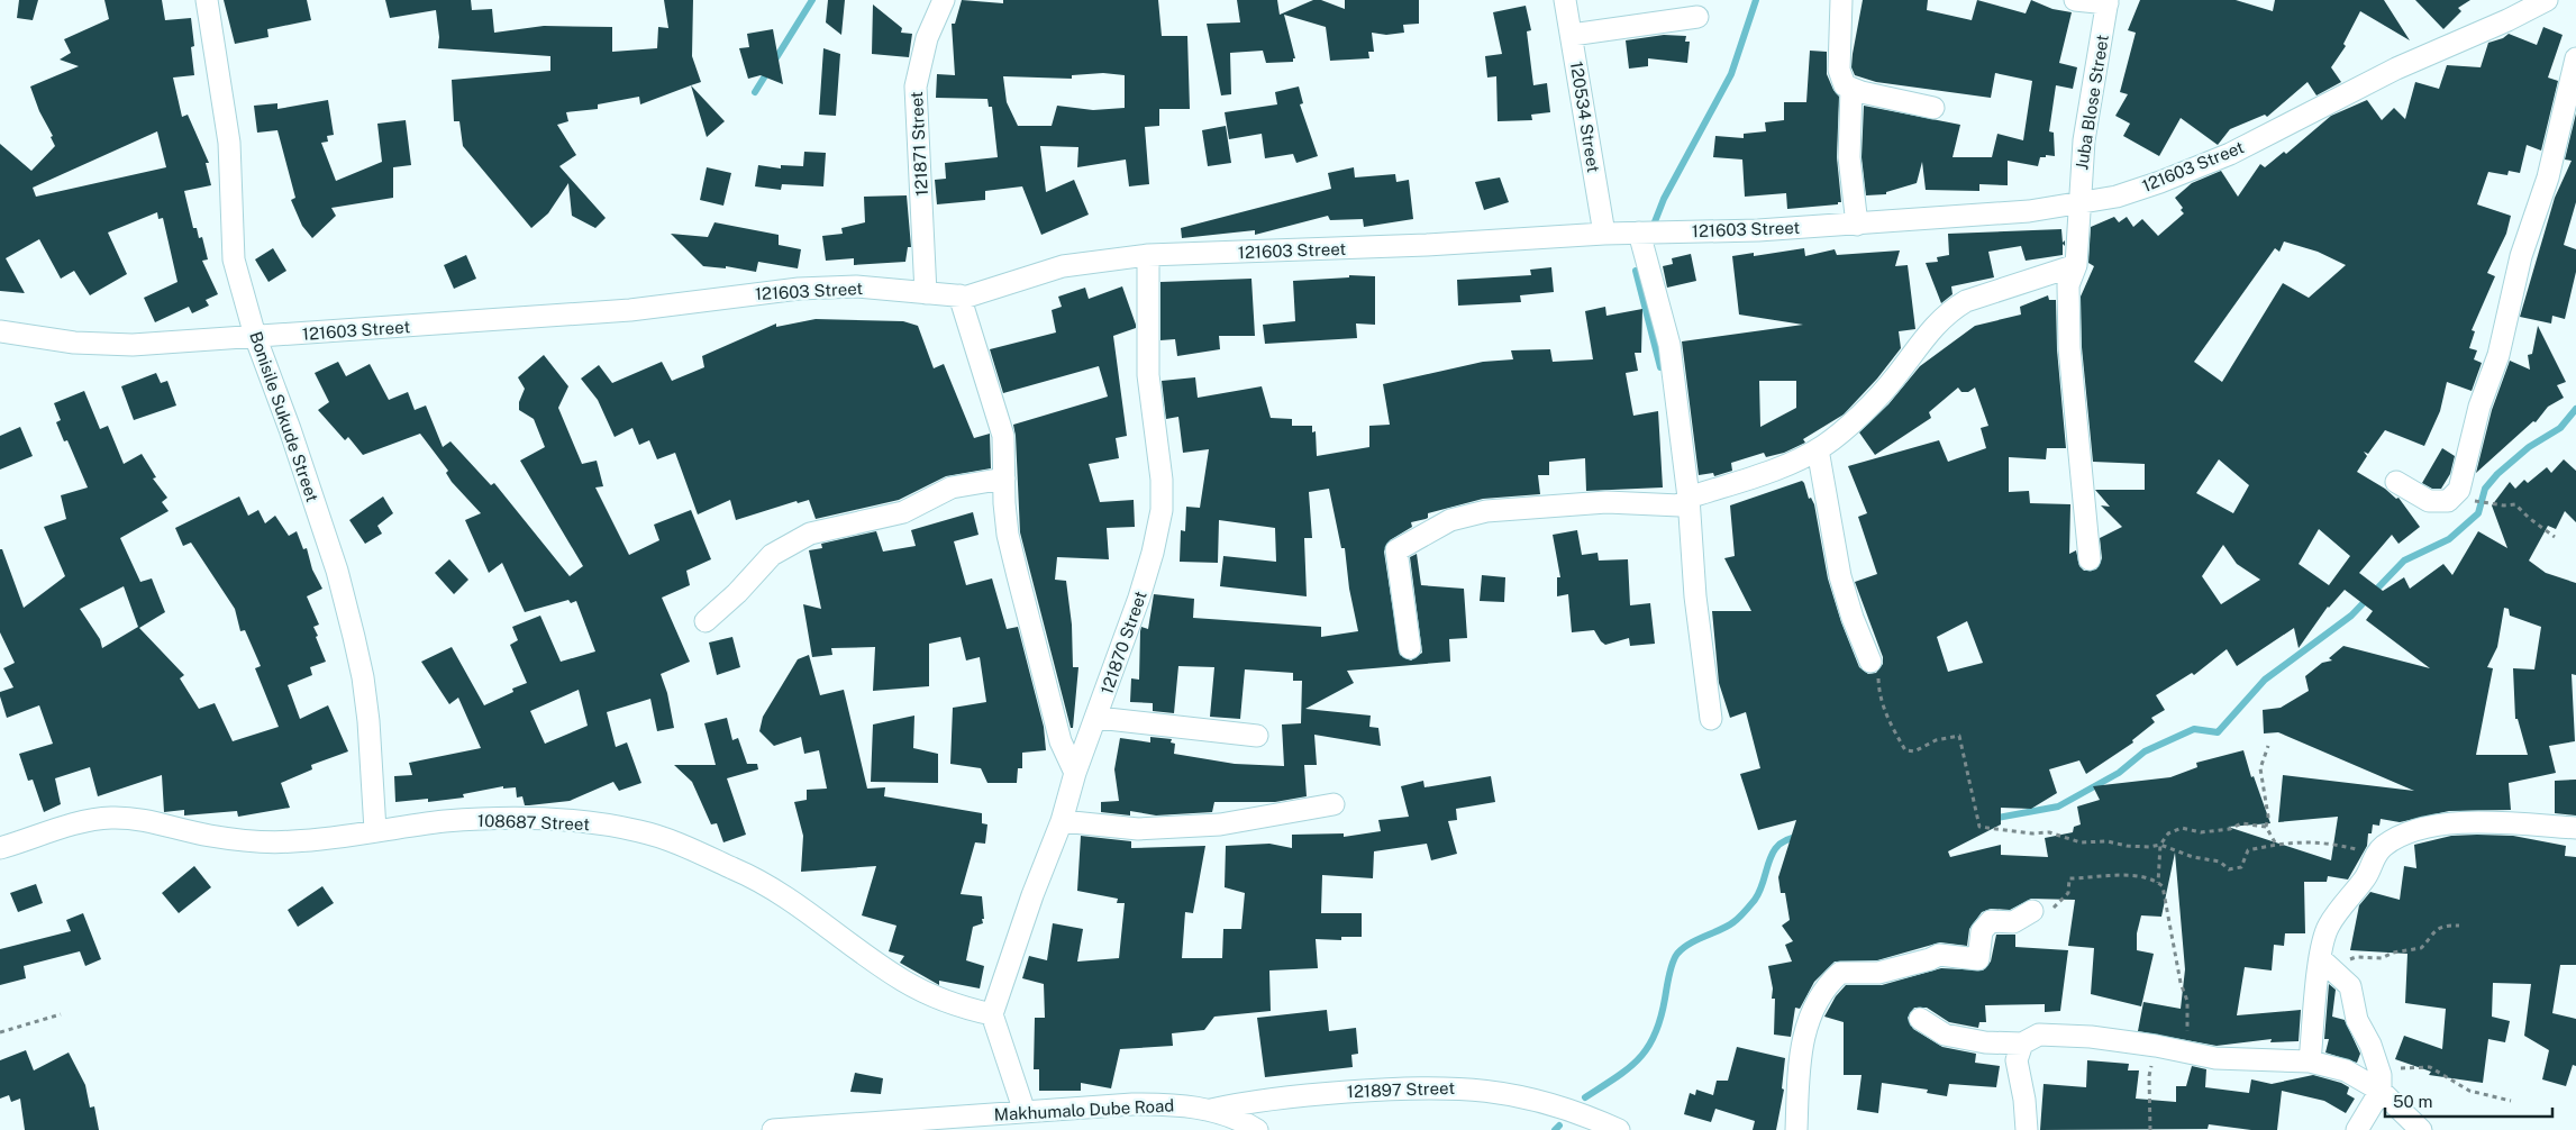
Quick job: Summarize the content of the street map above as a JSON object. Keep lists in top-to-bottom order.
{
  "streets": {
    "street": [
      "Juba Blose Street",
      "120534 Street",
      "121871 Street",
      "121603 Street",
      "Bonisile Sukude Street",
      "121870 Street",
      "108687 Street",
      "121897 Street",
      "Makhumalo Dube Road"
    ]
  },
  "crossings": [
    ["Juba Blose Street", "121603 Street"],
    ["120534 Street", "121603 Street"],
    ["121871 Street", "121603 Street"],
    ["121603 Street", "Bonisile Sukude Street"],
    ["121603 Street", "121870 Street"],
    ["Bonisile Sukude Street", "108687 Street"],
    ["121870 Street", "108687 Street"],
    ["121897 Street", "Makhumalo Dube Road"]
  ],
  "scale_bar": "50 m"
}
